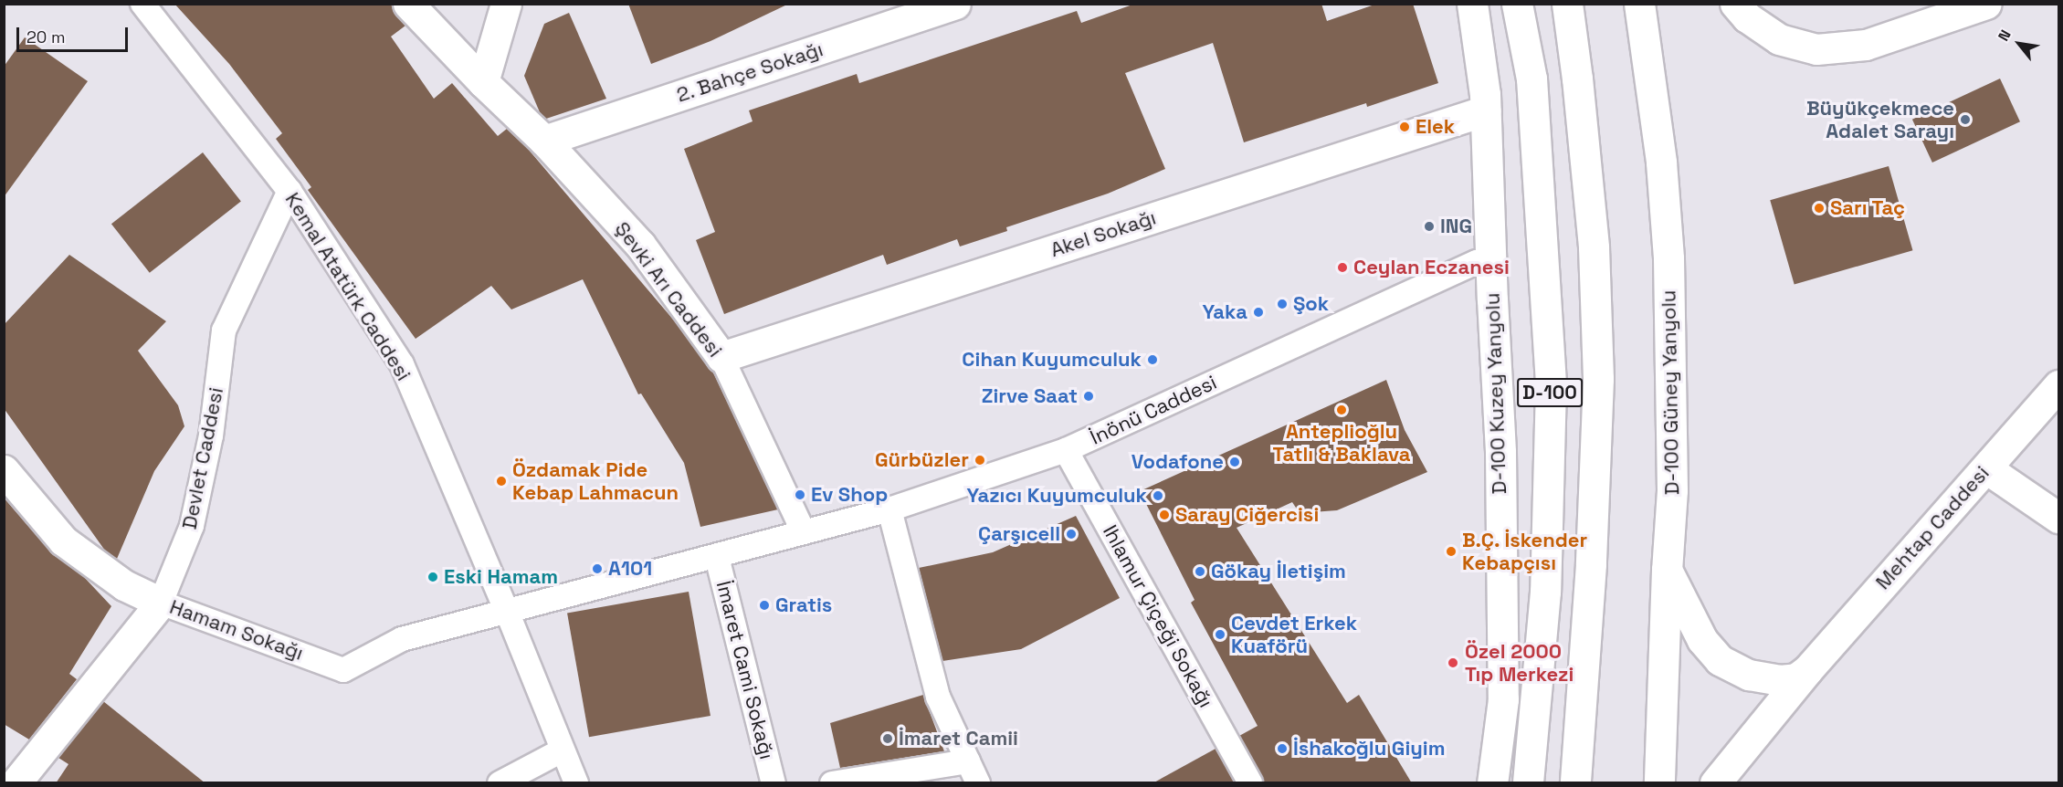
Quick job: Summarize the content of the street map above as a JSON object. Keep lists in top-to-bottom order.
{
  "streets": {
    "main road": [
      "2. Bahçe Sokağı",
      "Akel Sokağı",
      "Şevki Arı Caddesi",
      "D-100",
      "D-100 Güney Yanyolu",
      "D-100 Kuzey Yanyolu",
      "Devlet Caddesi",
      "Mehtap Caddesi",
      "Hamam Sokağı"
    ],
    "street": [
      "Kemal Atatürk Caddesi",
      "İnönü Caddesi",
      "Ihlamur Çiçeği Sokağı",
      "İmaret Cami Sokağı"
    ]
  },
  "crossings": [
    ["2. Bahçe Sokağı", "Şevki Arı Caddesi"],
    ["Akel Sokağı", "Şevki Arı Caddesi"],
    ["Akel Sokağı", "D-100 Kuzey Yanyolu"],
    ["Kemal Atatürk Caddesi", "Devlet Caddesi"],
    ["Kemal Atatürk Caddesi", "Hamam Sokağı"],
    ["Şevki Arı Caddesi", "İnönü Caddesi"],
    ["D-100 Kuzey Yanyolu", "İnönü Caddesi"],
    ["İnönü Caddesi", "Ihlamur Çiçeği Sokağı"],
    ["İnönü Caddesi", "Hamam Sokağı"],
    ["İnönü Caddesi", "İmaret Cami Sokağı"],
    ["Devlet Caddesi", "Hamam Sokağı"],
    ["Hamam Sokağı", "İmaret Cami Sokağı"]
  ],
  "places": [
    "Büyükçekmece Adalet Sarayı",
    "Elek",
    "Sarı Taç",
    "ING",
    "Ceylan Eczanesi",
    "Şok",
    "Yaka",
    "Cihan Kuyumculuk",
    "Zirve Saat",
    "Anteplioğlu Tatlı & Baklava",
    "Gürbüzler",
    "Vodafone",
    "Özdamak Pide Kebap Lahmacun",
    "Ev Shop",
    "Yazıcı Kuyumculuk",
    "Saray Ciğercisi",
    "Çarşıcell",
    "B.Ç. İskender Kebapçısı",
    "A101",
    "Gökay İletişim",
    "Eski Hamam",
    "Gratis",
    "Cevdet Erkek Kuaförü",
    "Özel 2000 Tıp Merkezi",
    "İmaret Camii",
    "İshakoğlu Giyim"
  ],
  "scale_bar": "20 m",
  "north": "top left"
}
